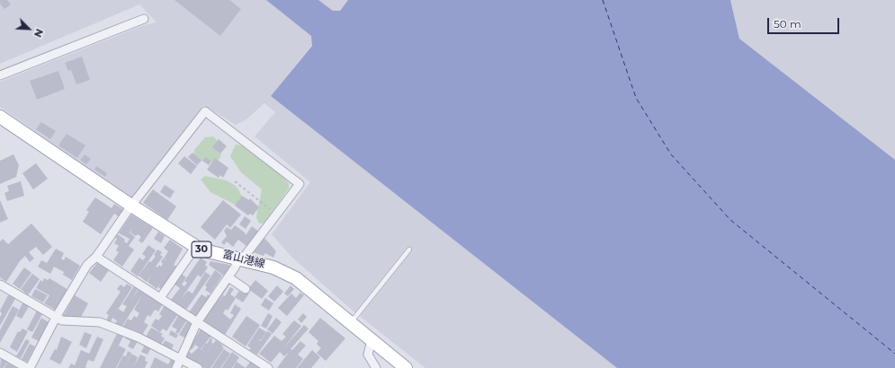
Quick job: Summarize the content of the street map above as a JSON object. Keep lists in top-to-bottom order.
{
  "streets": {
    "main road": ["30", "富山港線"]
  },
  "scale_bar": "50 m",
  "north": "bottom right"
}
